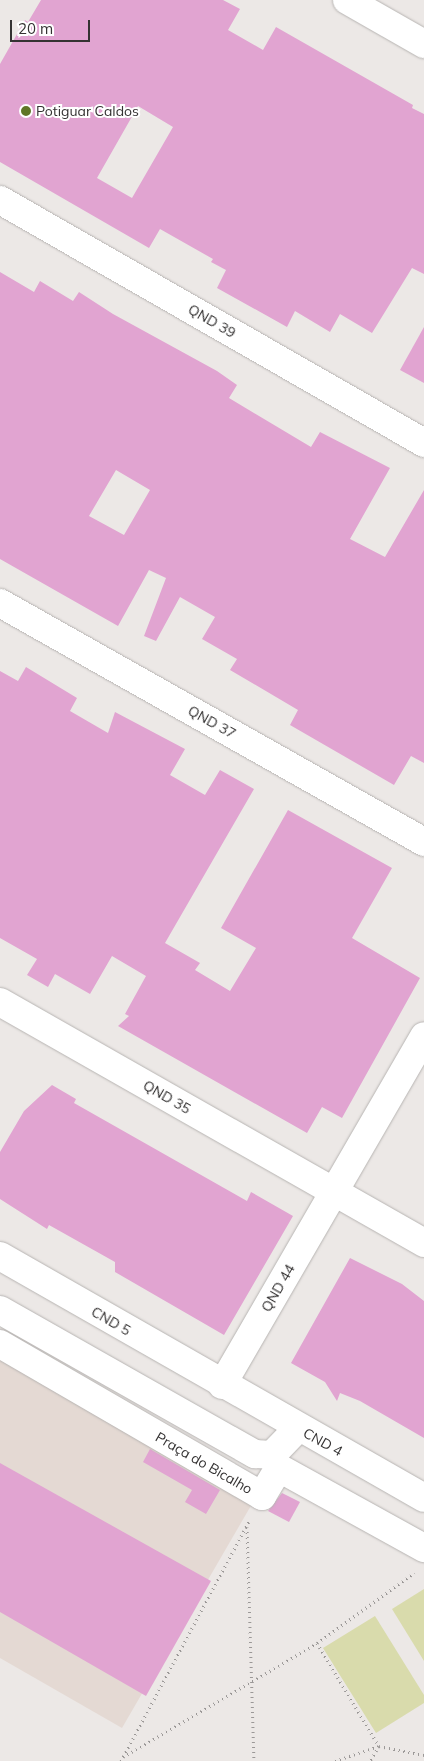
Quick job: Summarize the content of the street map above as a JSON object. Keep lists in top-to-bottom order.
{
  "streets": {
    "street": [
      "QND 39",
      "QND 37",
      "QND 35",
      "QND 44",
      "CND 5",
      "CND 4",
      "Praça do Bicalho"
    ]
  },
  "crossings": [
    ["QND 35", "QND 44"],
    ["QND 44", "CND 5"],
    ["QND 44", "CND 4"],
    ["CND 5", "CND 4"]
  ],
  "places": ["Potiguar Caldos"],
  "scale_bar": "20 m"
}
